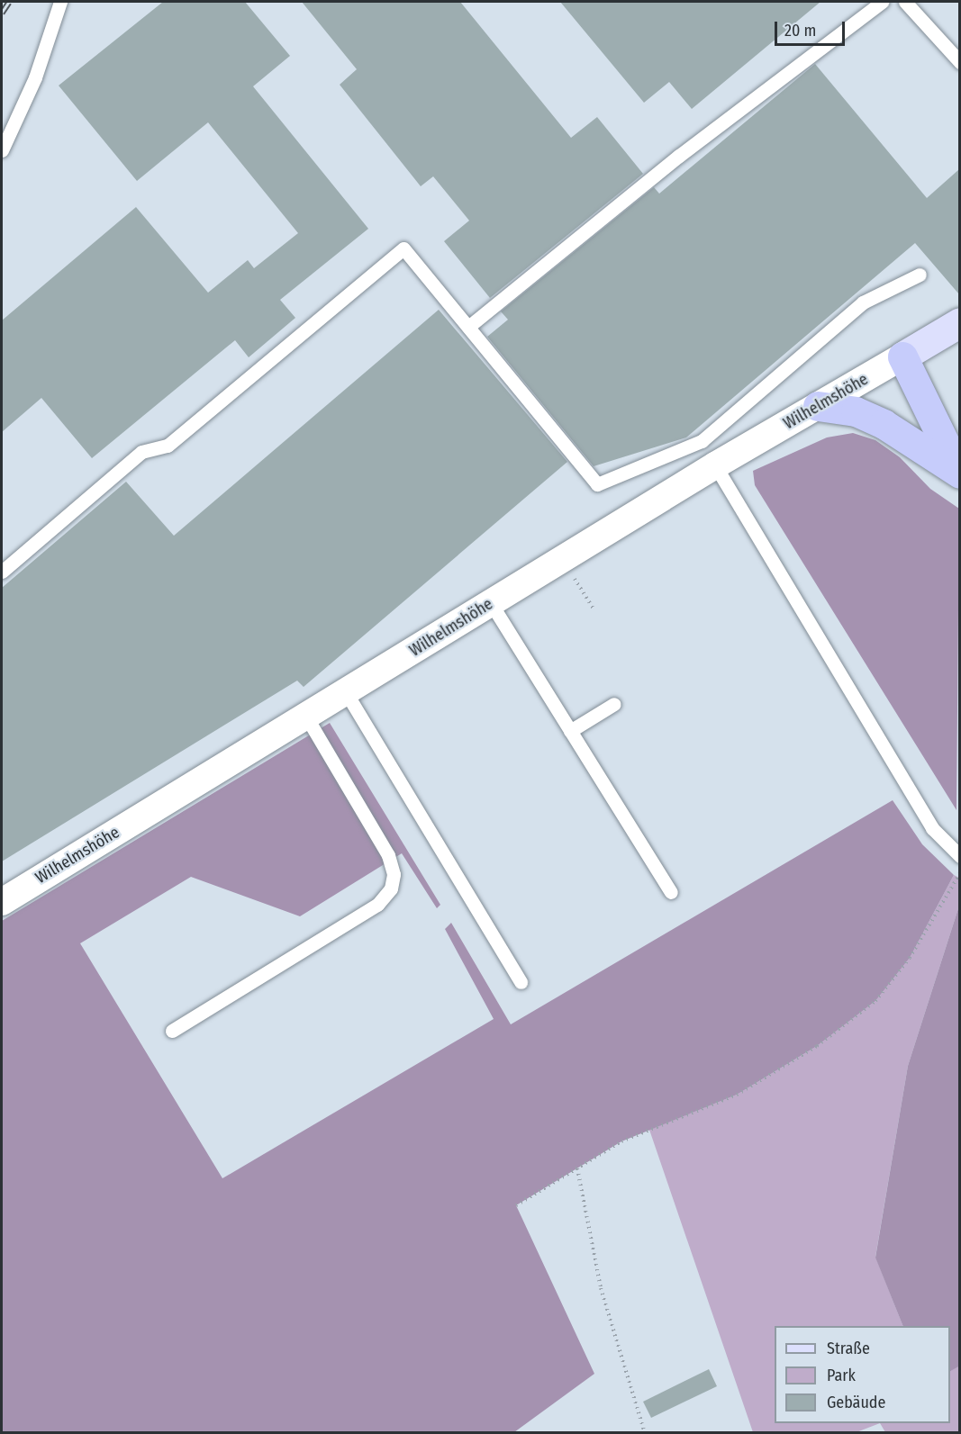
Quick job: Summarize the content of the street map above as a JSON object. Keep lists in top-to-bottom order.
{
  "streets": {
    "street": ["Wilhelmshöhe"]
  },
  "legend": ["Straße", "Park", "Gebäude"],
  "scale_bar": "20 m"
}
